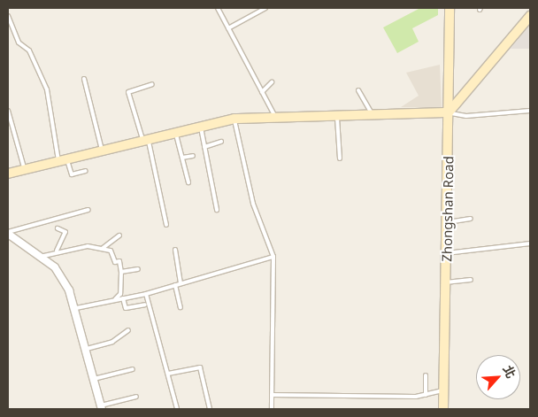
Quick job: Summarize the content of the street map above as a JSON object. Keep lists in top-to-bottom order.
{
  "streets": {
    "street": ["Zhongshan Road"]
  },
  "north": "top right"
}
